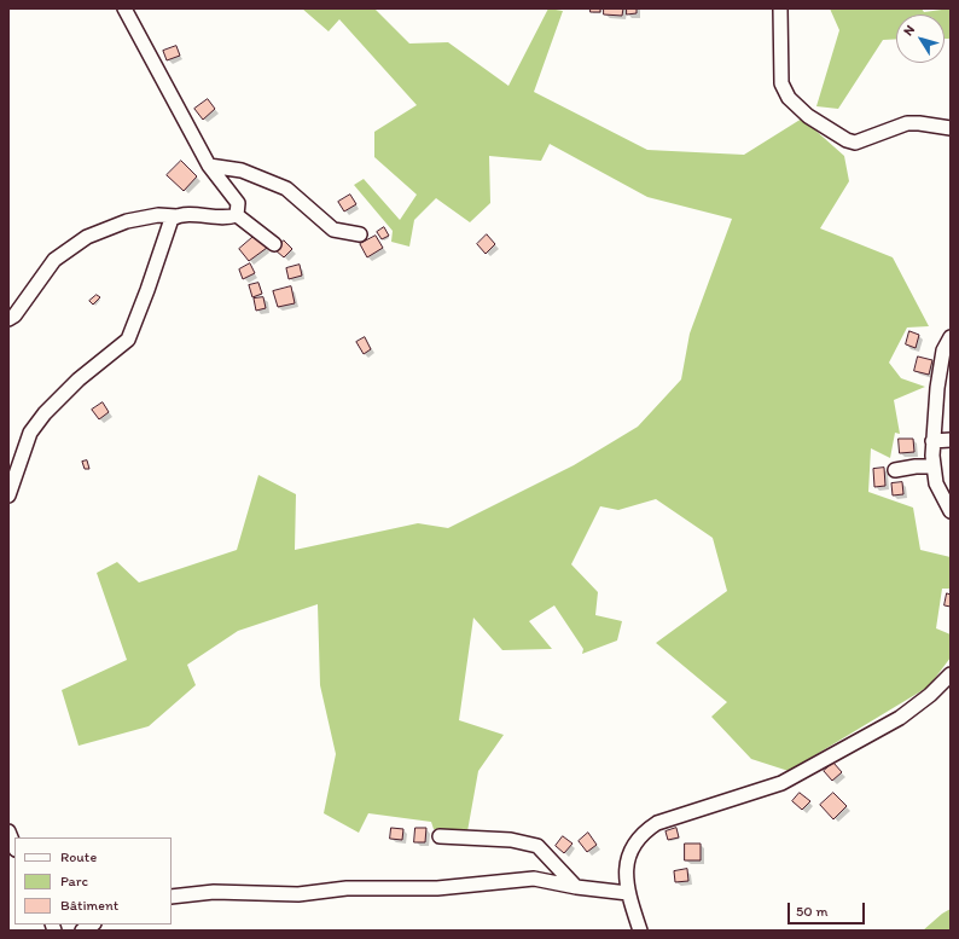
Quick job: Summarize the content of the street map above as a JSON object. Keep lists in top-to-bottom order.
{
  "legend": ["Route", "Parc", "Bâtiment"],
  "scale_bar": "50 m",
  "north": "top left"
}
